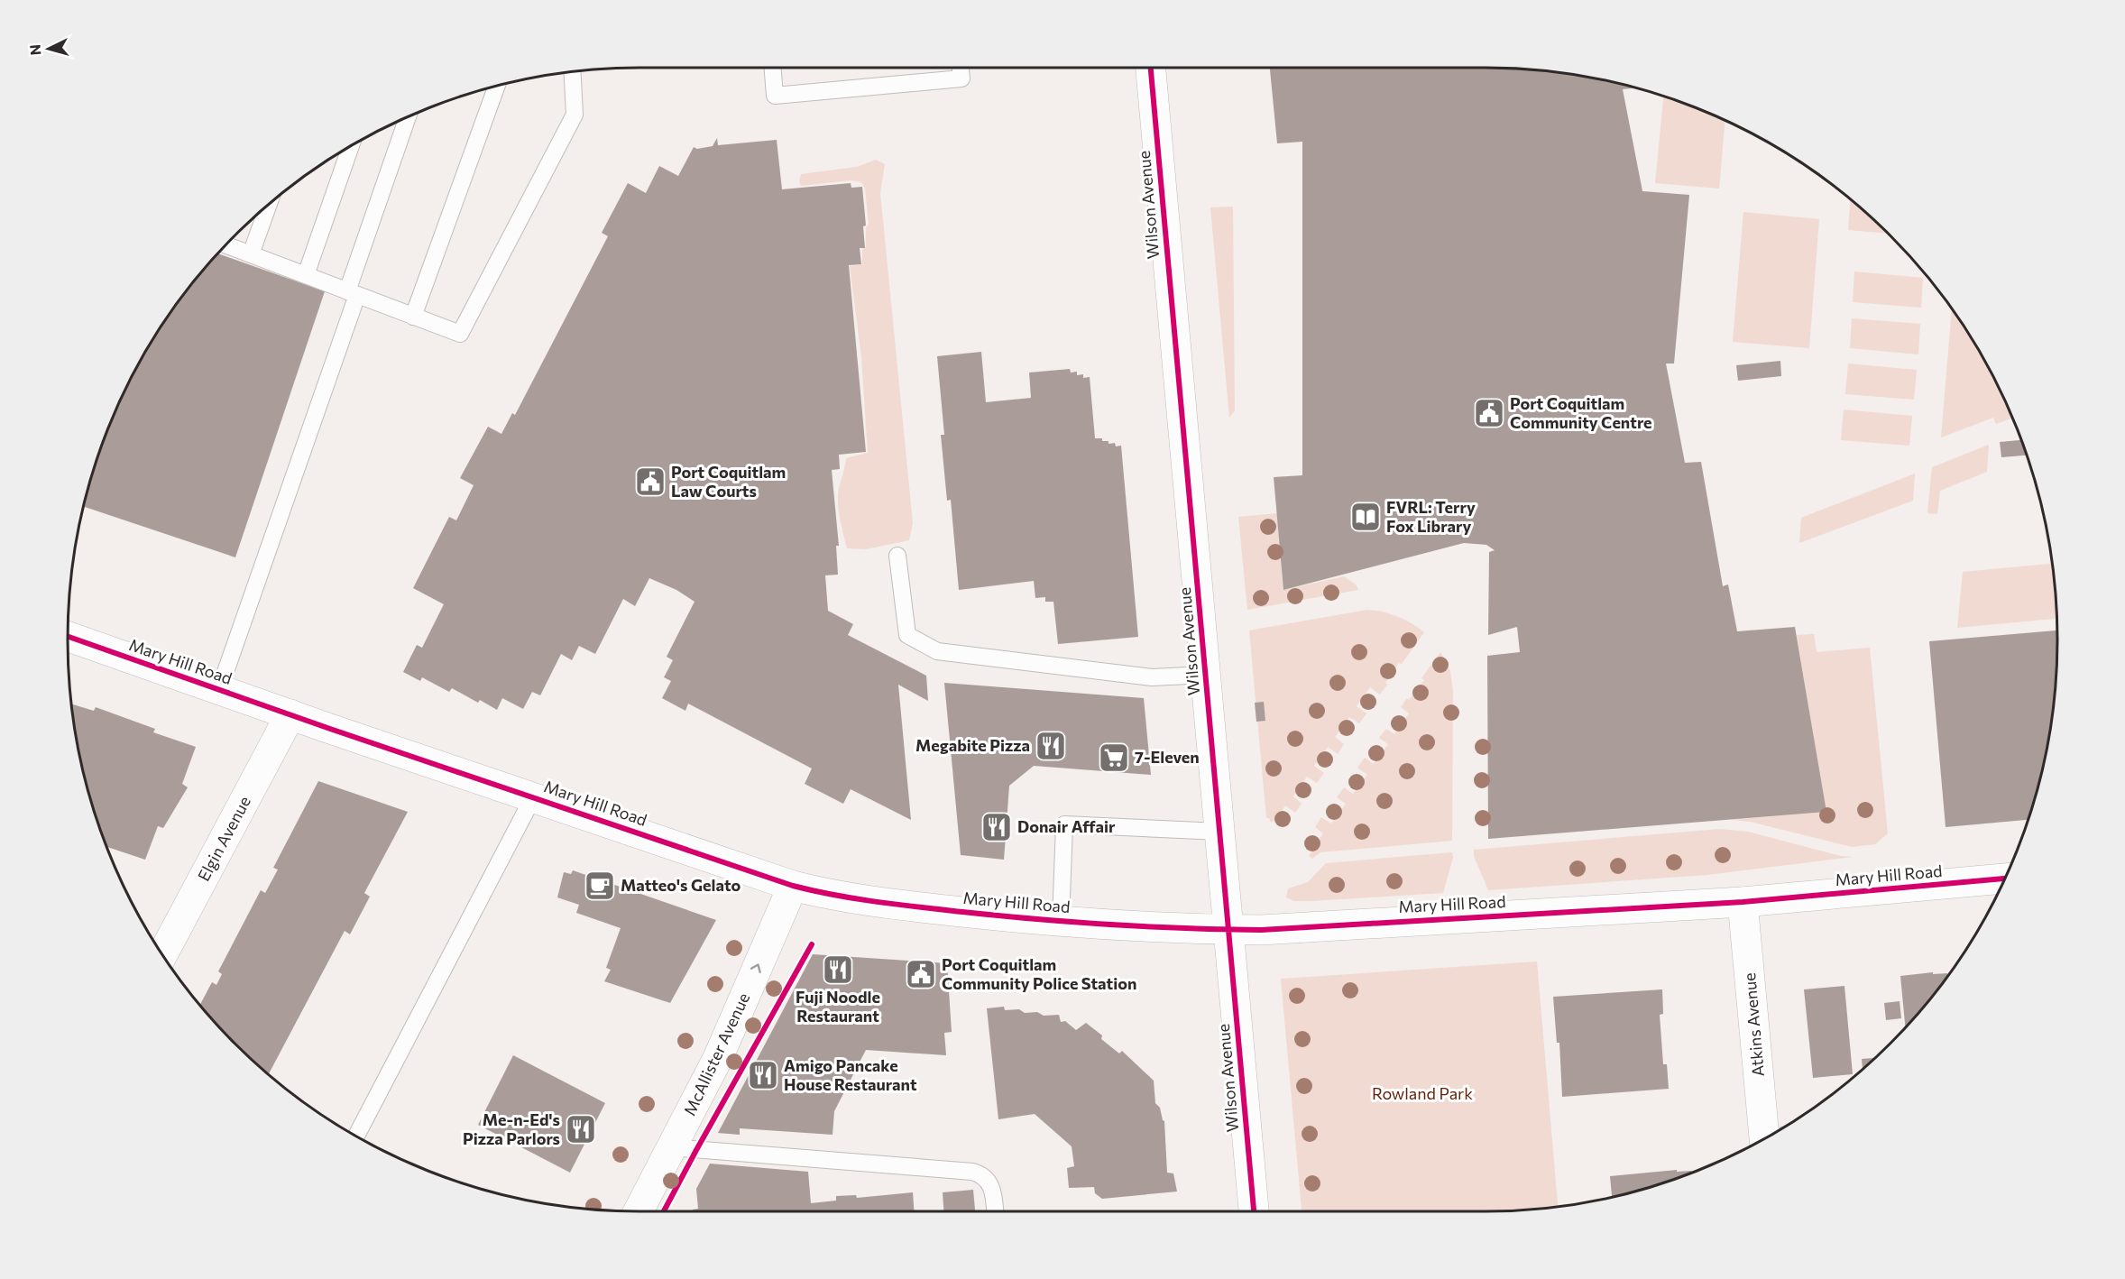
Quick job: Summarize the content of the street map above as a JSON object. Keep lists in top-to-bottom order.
{
  "streets": {
    "street": [
      "Wilson Avenue",
      "Mary Hill Road",
      "Elgin Avenue",
      "Atkins Avenue",
      "McAllister Avenue"
    ]
  },
  "crossings": [
    ["Wilson Avenue", "Mary Hill Road"],
    ["Mary Hill Road", "Elgin Avenue"],
    ["Mary Hill Road", "Atkins Avenue"],
    ["Mary Hill Road", "McAllister Avenue"]
  ],
  "one_way": ["McAllister Avenue"],
  "parks": ["Rowland Park"],
  "places": {
    "public building": ["Port Coquitlam Community Centre", "Port Coquitlam Law Courts", "Port Coquitlam Community Police Station"],
    "library": ["FVRL: Terry Fox Library"],
    "restaurant": [
      "Megabite Pizza",
      "Donair Affair",
      "Fuji Noodle Restaurant",
      "Amigo Pancake House Restaurant",
      "Me-n-Ed's Pizza Parlors"
    ],
    "supermarket": ["7-Eleven"],
    "cafe": ["Matteo's Gelato"]
  },
  "north": "left"
}
